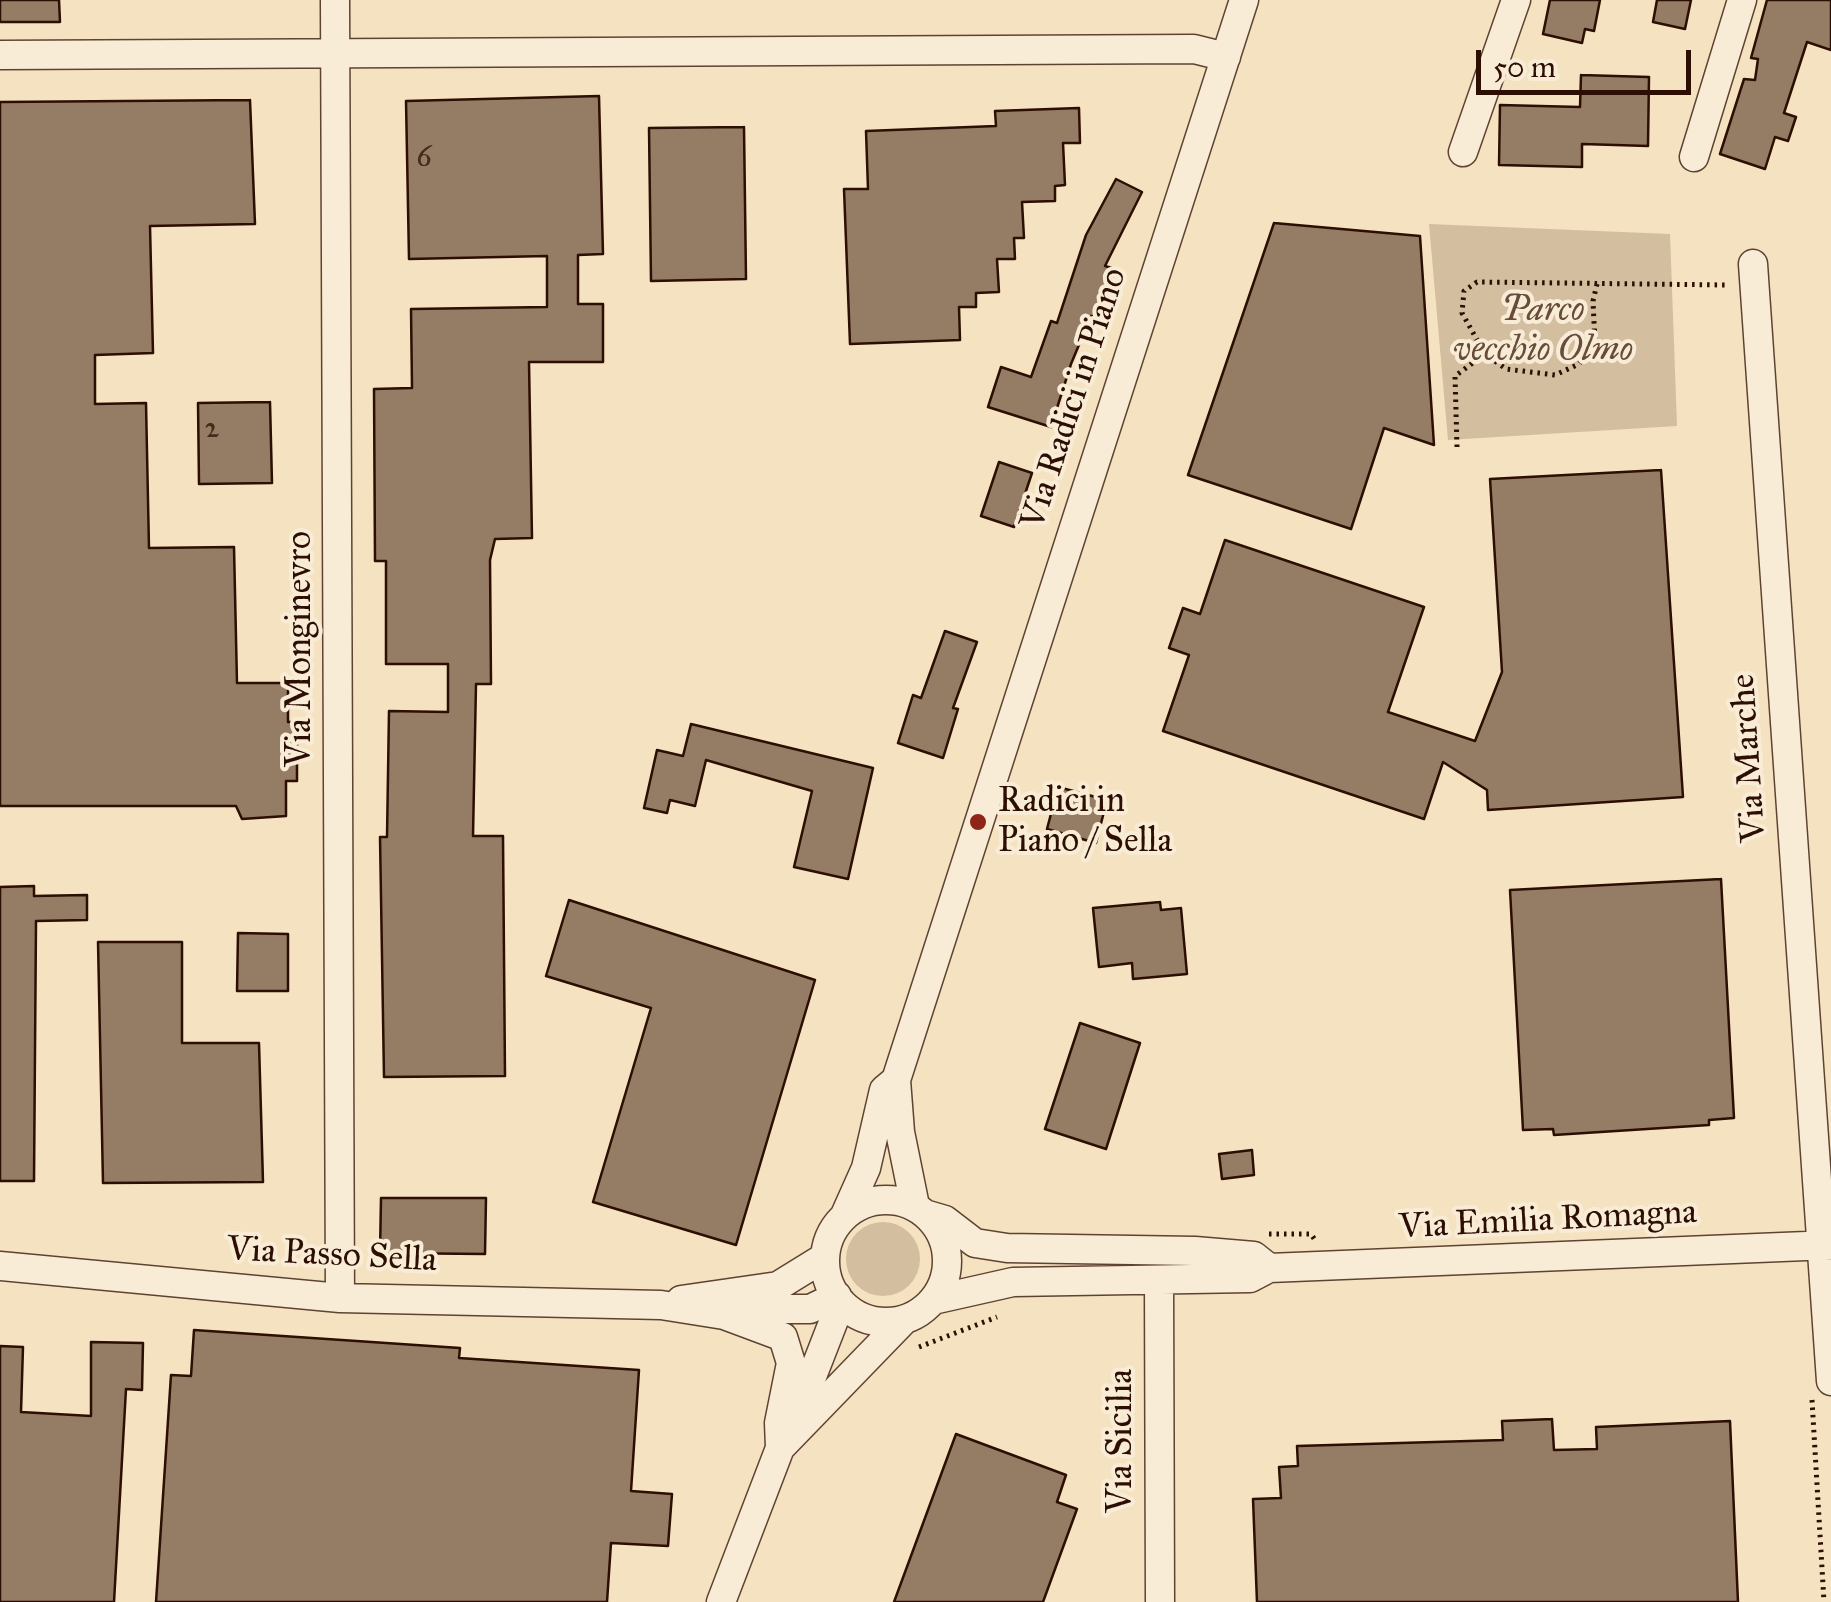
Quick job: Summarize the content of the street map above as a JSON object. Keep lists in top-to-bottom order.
{
  "streets": {
    "street": [
      "Via Radici in Piano",
      "Via Monginevro",
      "Via Marche",
      "Via Emilia Romagna",
      "Via Passo Sella",
      "Via Sicilia"
    ]
  },
  "crossings": [
    ["Via Radici in Piano", "Via Emilia Romagna"],
    ["Via Radici in Piano", "Via Passo Sella"],
    ["Via Monginevro", "Via Passo Sella"],
    ["Via Marche", "Via Emilia Romagna"],
    ["Via Emilia Romagna", "Via Passo Sella"],
    ["Via Emilia Romagna", "Via Sicilia"]
  ],
  "parks": ["Parco vecchio Olmo"],
  "places": ["Radici in Piano / Sella"],
  "house_numbers": ["6", "2"],
  "scale_bar": "50 m"
}
